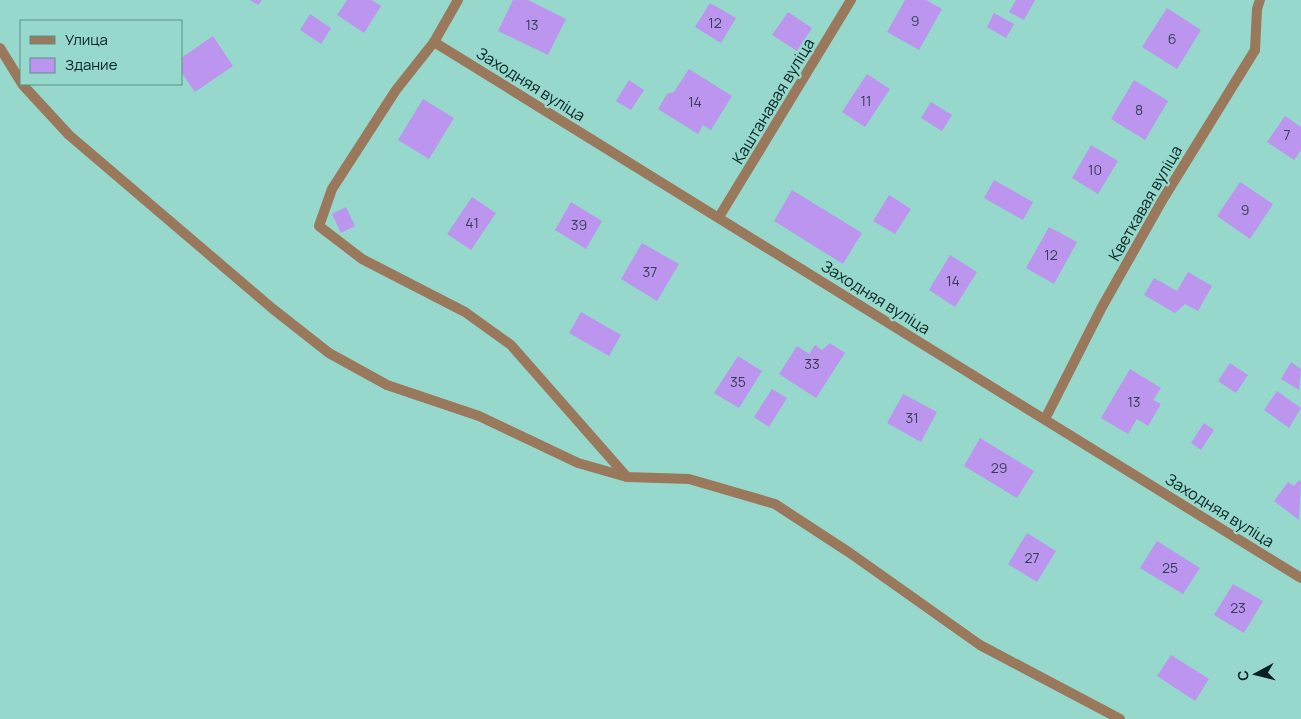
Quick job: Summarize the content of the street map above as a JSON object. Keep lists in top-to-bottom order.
{
  "streets": {
    "street": ["Заходняя вуліца", "Каштанавая вуліца", "Кветкавая вуліца"]
  },
  "crossings": [
    ["Заходняя вуліца", "Каштанавая вуліца"],
    ["Заходняя вуліца", "Кветкавая вуліца"]
  ],
  "house_numbers": [
    "9",
    "12",
    "13",
    "6",
    "11",
    "14",
    "8",
    "7",
    "10",
    "9",
    "41",
    "39",
    "12",
    "37",
    "14",
    "33",
    "35",
    "13",
    "31",
    "29",
    "27",
    "25",
    "23"
  ],
  "legend": ["Улица", "Здание"],
  "north": "left"
}
